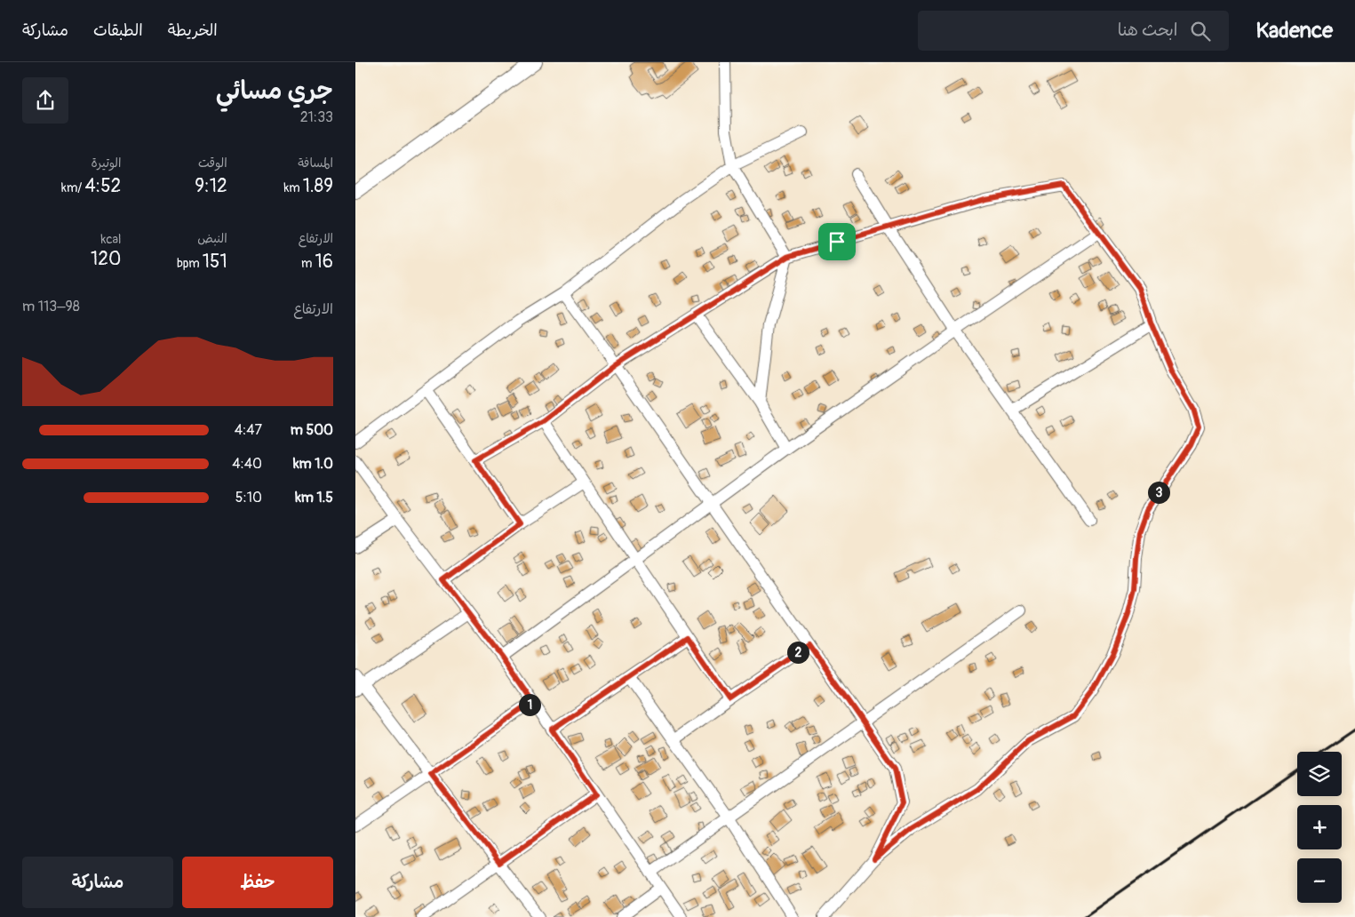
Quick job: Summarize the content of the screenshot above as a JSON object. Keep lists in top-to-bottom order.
{
  "page": {
    "header": "Kadence",
    "search": "ابحث هنا",
    "nav": ["الخريطة", "الطبقات", "مشاركة"],
    "heading": ["جري مسائي", "21:33"],
    "stats": [
      ["المسافة", "1.89 km"],
      ["الوقت", "9:12"],
      ["الوتيرة", "4:52 /km"],
      ["الارتفاع", "16 m"],
      ["النبض", "151 bpm"],
      ["kcal", "120"]
    ],
    "chart": ["الارتفاع", "98–113 m"],
    "list": [
      {
        "name": "500 m",
        "note": "4:47"
      },
      {
        "name": "1.0 km",
        "note": "4:40"
      },
      {
        "name": "1.5 km",
        "note": "5:10"
      }
    ],
    "pins": ["3", "2", "1"],
    "map_buttons": ["+", "−"],
    "buttons": ["حفظ", "مشاركة"]
  }
}
